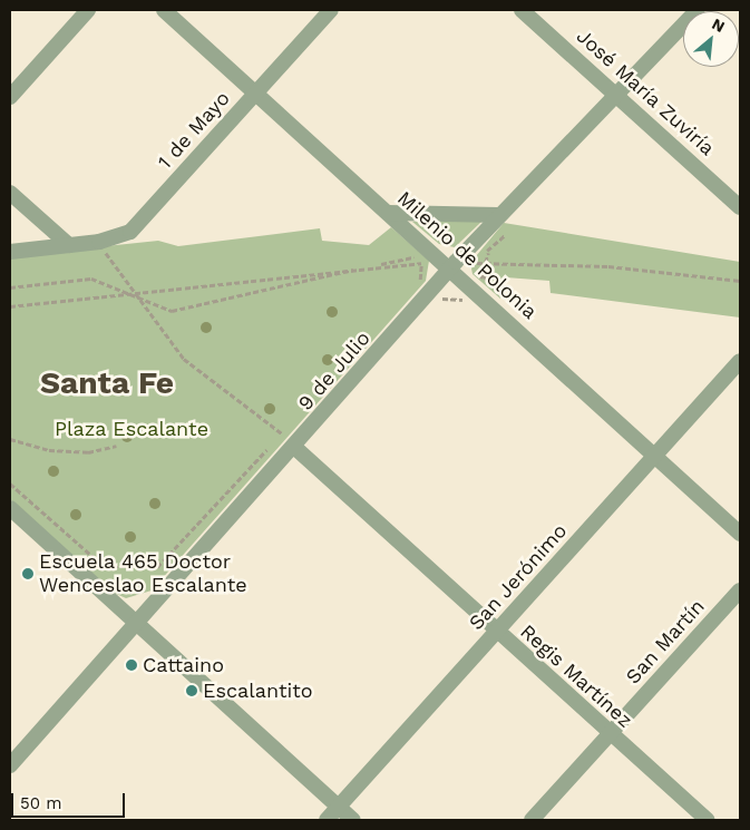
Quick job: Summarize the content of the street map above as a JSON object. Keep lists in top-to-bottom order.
{
  "streets": {
    "street": [
      "José María Zuviría",
      "1 de Mayo",
      "Milenio de Polonia",
      "9 de Julio",
      "San Jerónimo",
      "San Martín",
      "Regis Martínez"
    ]
  },
  "crossings": [
    ["José María Zuviría", "9 de Julio"],
    ["1 de Mayo", "Milenio de Polonia"],
    ["Milenio de Polonia", "9 de Julio"],
    ["Milenio de Polonia", "San Jerónimo"],
    ["9 de Julio", "Regis Martínez"],
    ["San Jerónimo", "Regis Martínez"],
    ["San Martín", "Regis Martínez"]
  ],
  "districts": ["Santa Fe"],
  "parks": ["Plaza Escalante"],
  "places": ["Escuela 465 Doctor Wenceslao Escalante", "Cattaino", "Escalantito"],
  "scale_bar": "50 m",
  "north": "top right"
}
